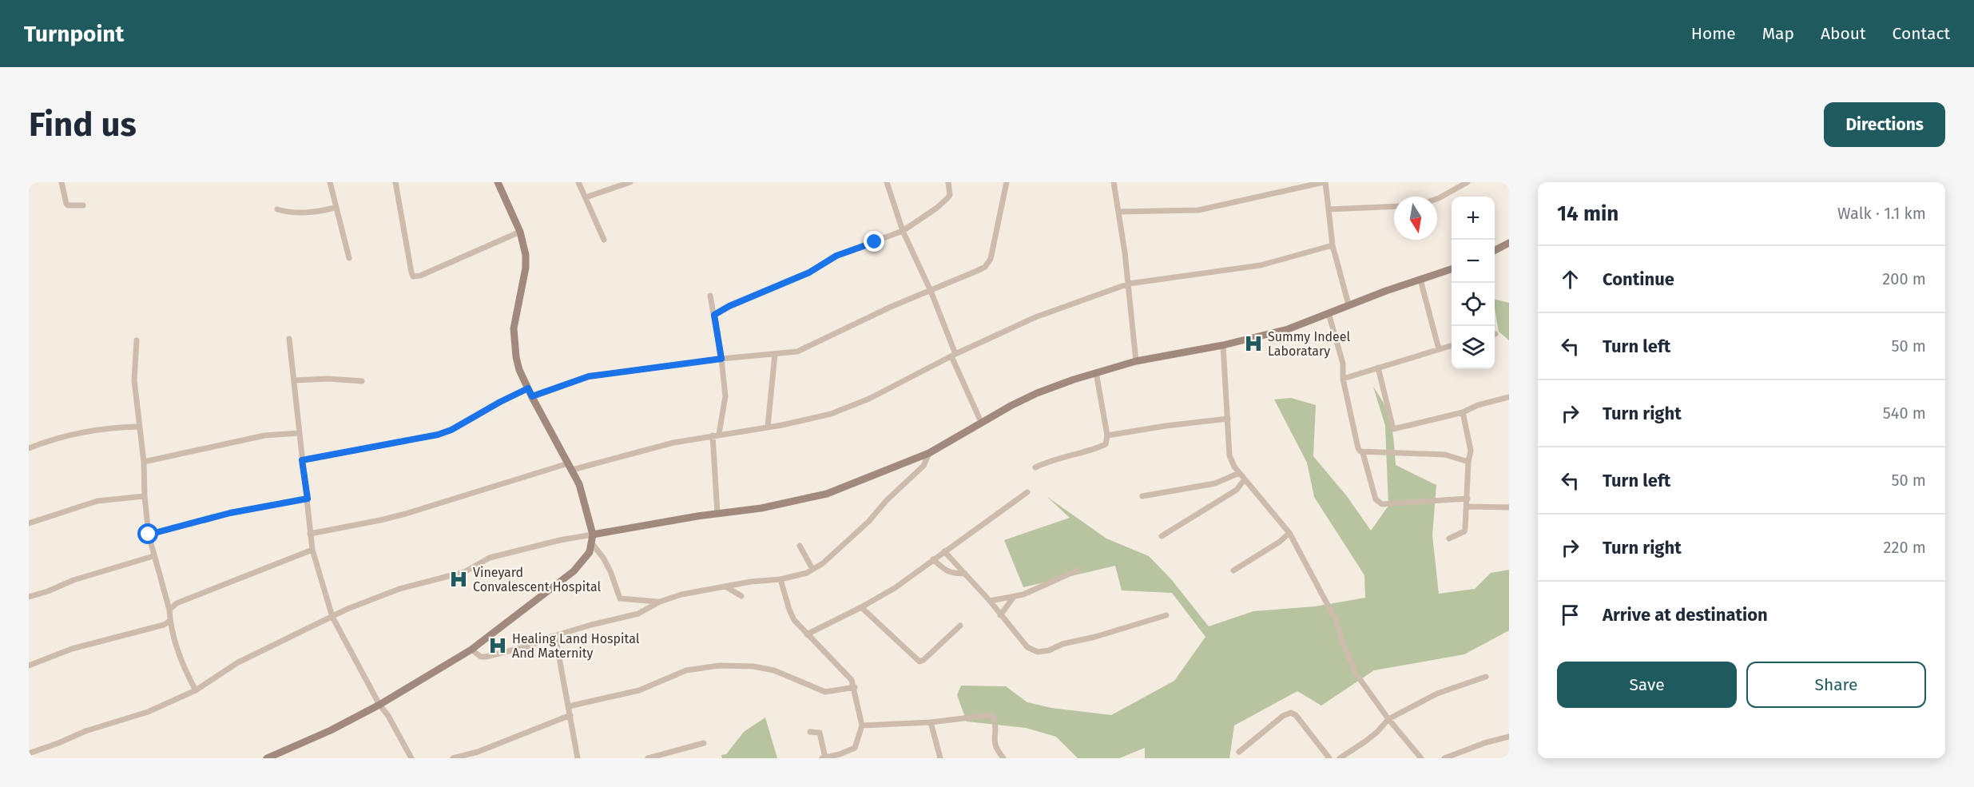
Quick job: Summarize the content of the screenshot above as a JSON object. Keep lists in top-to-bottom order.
{
  "places": {
    "hospital": ["Summy Indeel Laboratary", "Vineyard Convalescent Hospital", "Healing Land Hospital And Maternity"]
  },
  "north": "bottom",
  "page": {
    "header": "Turnpoint",
    "nav": [
      "Home",
      "Map",
      "About",
      "Contact"
    ],
    "buttons": [
      "Directions",
      ["Save", "Share"]
    ],
    "title": "Find us",
    "heading": ["14 min", "Walk · 1.1 km"],
    "map_buttons": ["+", "−"],
    "list": [
      ["Continue", "200 m"],
      ["Turn left", "50 m"],
      ["Turn right", "540 m"],
      ["Turn left", "50 m"],
      ["Turn right", "220 m"],
      "Arrive at destination"
    ]
  }
}
